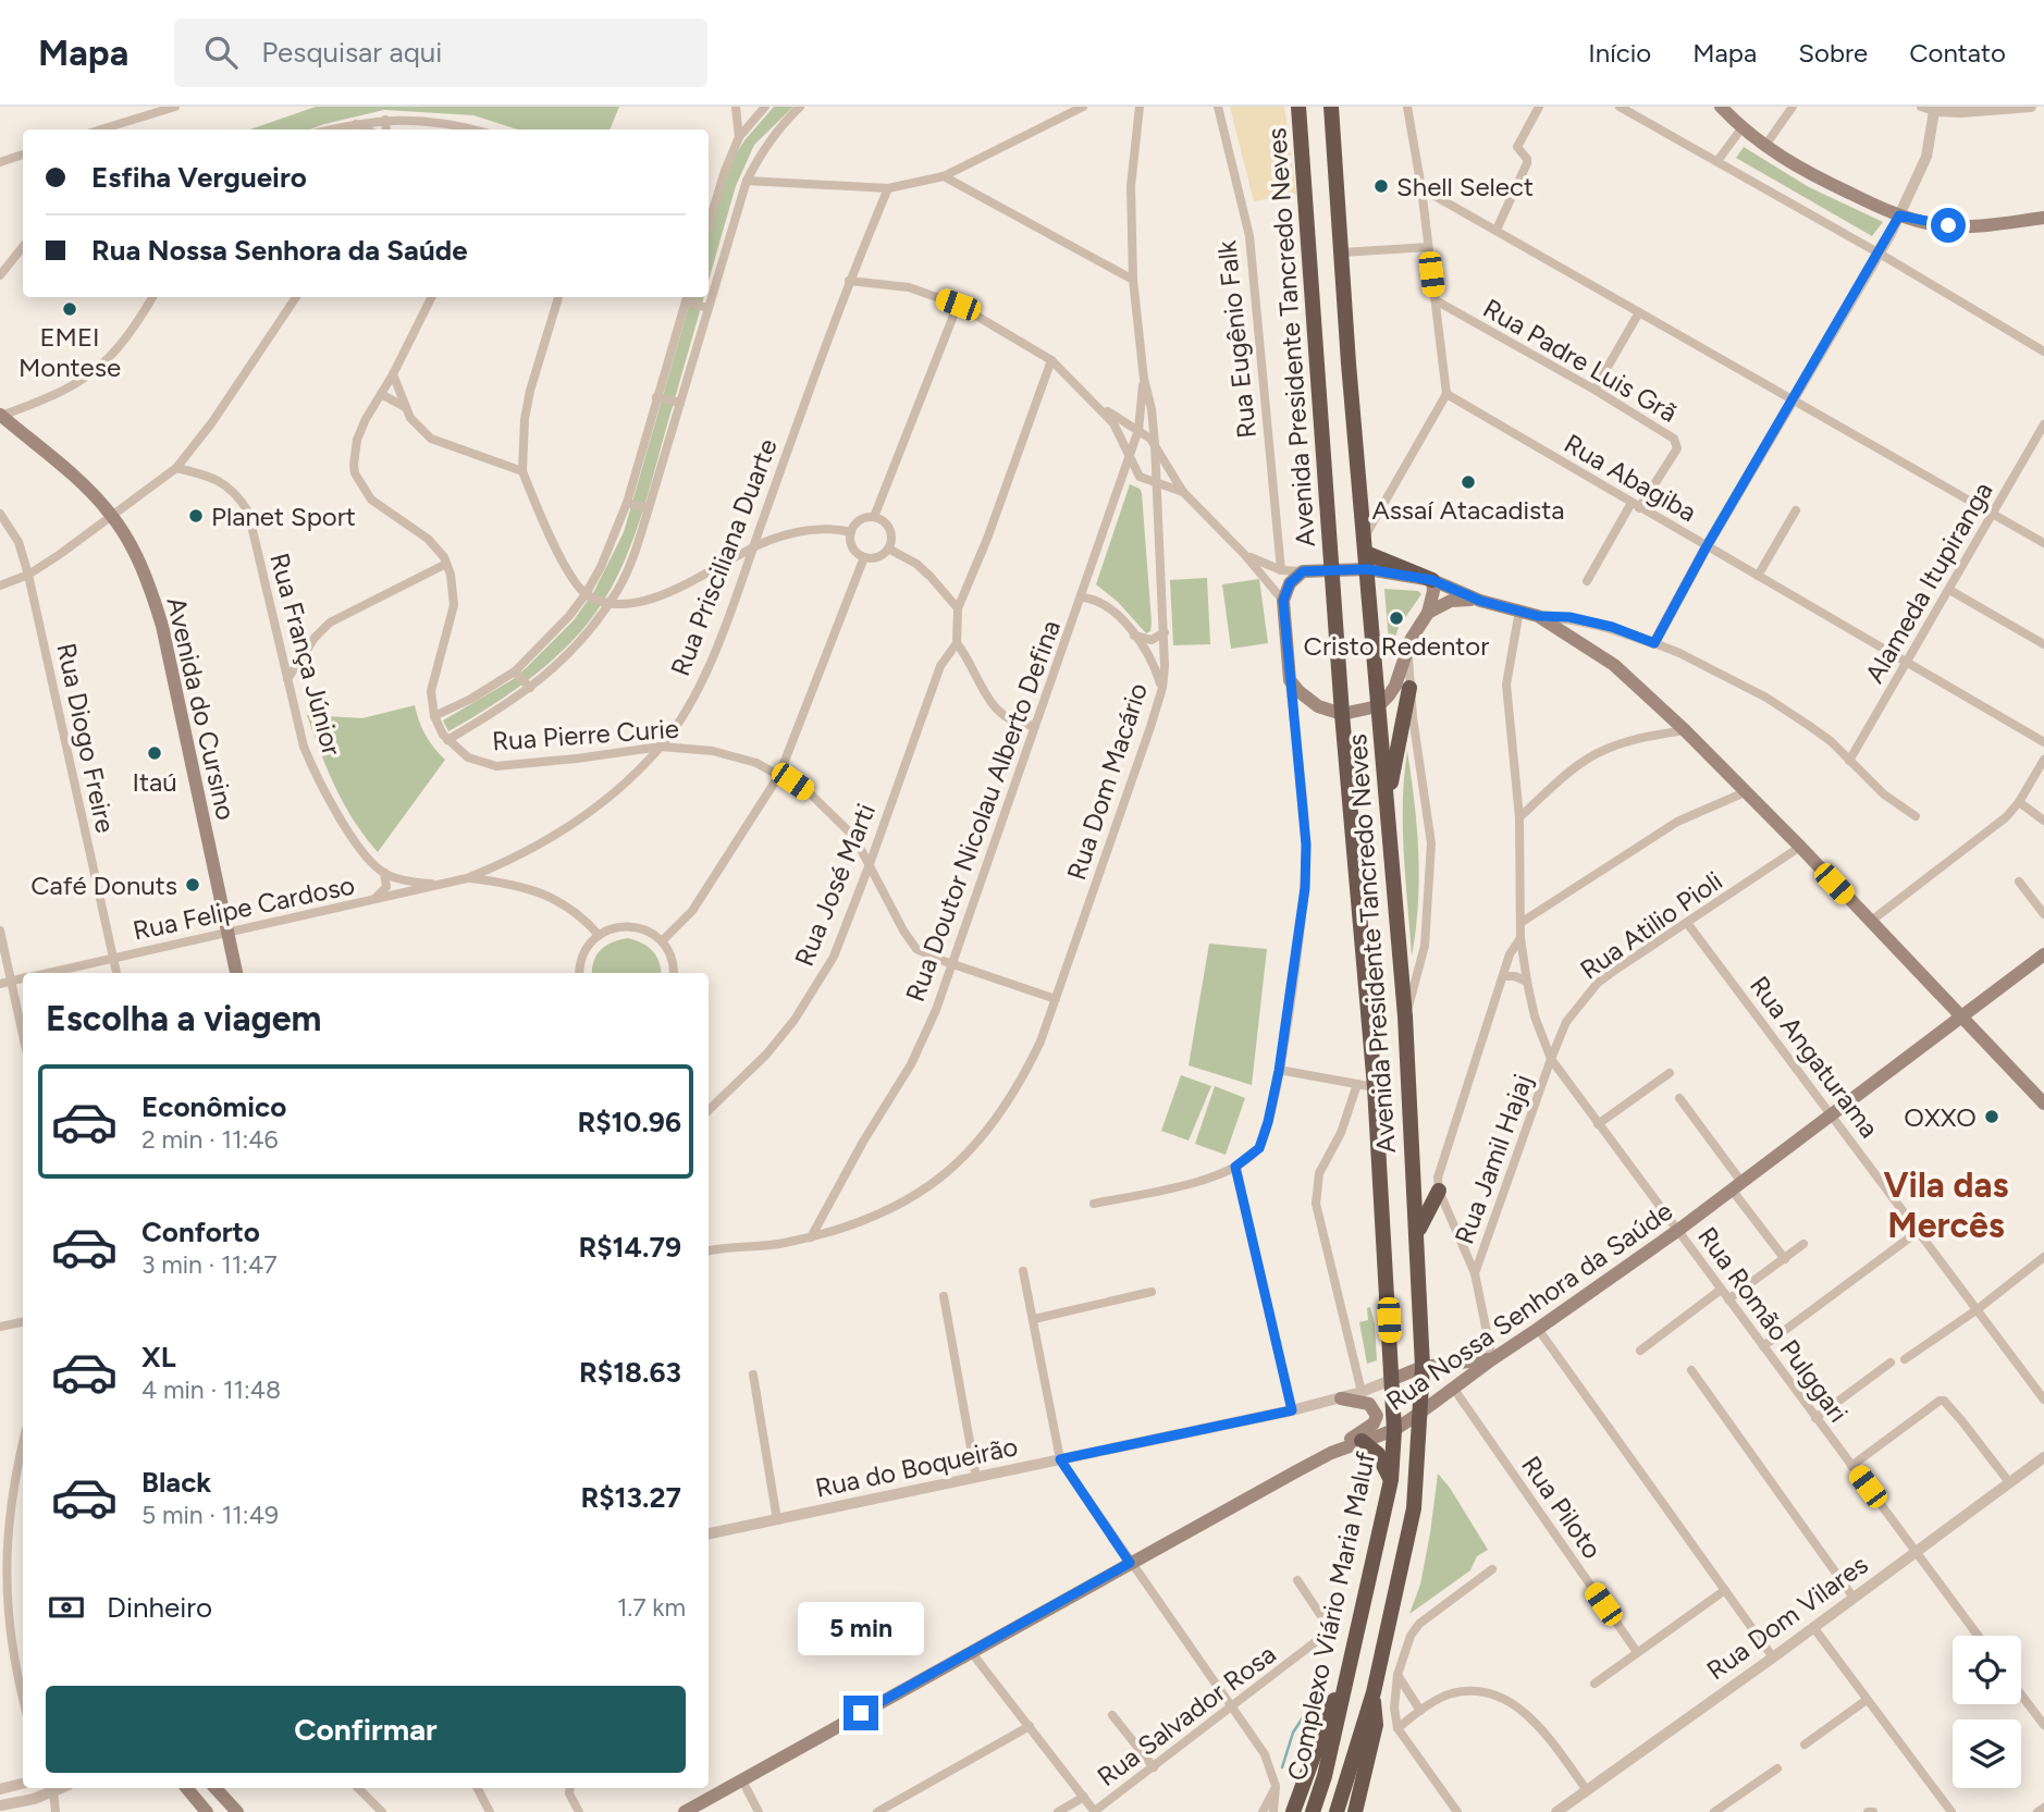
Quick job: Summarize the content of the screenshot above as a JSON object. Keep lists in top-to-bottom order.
{
  "streets": {
    "highway": ["Avenida Presidente Tancredo Neves", "Complexo Viário Maria Maluf"],
    "main road": ["Avenida do Cursino", "Rua Nossa Senhora da Saúde", "Rua do Boqueirão"],
    "street": [
      "Rua Eugênio Falk",
      "Rua Padre Luis Grã",
      "Rua Abagiba",
      "Rua Prisciliana Duarte",
      "Alameda Itupiranga",
      "Rua França Júnior",
      "Rua Pierre Curie",
      "Rua Diogo Freire",
      "Rua Dom Macário",
      "Rua Doutor Nicolau Alberto Defina",
      "Rua José Marti",
      "Rua Felipe Cardoso",
      "Rua Atilio Pioli",
      "Rua Angaturama",
      "Rua Jamil Hajaj",
      "Rua Romão Pulggari",
      "Rua Piloto",
      "Rua Dom Vilares",
      "Rua Salvador Rosa"
    ]
  },
  "crossings": [
    ["Avenida Presidente Tancredo Neves", "Rua Nossa Senhora da Saúde"],
    ["Avenida Presidente Tancredo Neves", "Rua do Boqueirão"],
    ["Avenida Presidente Tancredo Neves", "Complexo Viário Maria Maluf"],
    ["Rua Padre Luis Grã", "Rua Abagiba"],
    ["Rua Abagiba", "Alameda Itupiranga"],
    ["Rua Prisciliana Duarte", "Rua Pierre Curie"],
    ["Rua Prisciliana Duarte", "Rua Felipe Cardoso"],
    ["Avenida do Cursino", "Rua Felipe Cardoso"],
    ["Rua Pierre Curie", "Rua Dom Macário"],
    ["Rua Pierre Curie", "Rua Doutor Nicolau Alberto Defina"],
    ["Rua Pierre Curie", "Rua José Marti"],
    ["Rua Diogo Freire", "Rua Felipe Cardoso"],
    ["Rua Dom Macário", "Rua Doutor Nicolau Alberto Defina"],
    ["Rua Atilio Pioli", "Rua Angaturama"],
    ["Rua Atilio Pioli", "Rua Jamil Hajaj"],
    ["Rua Atilio Pioli", "Rua Romão Pulggari"],
    ["Rua Angaturama", "Rua Nossa Senhora da Saúde"],
    ["Rua Jamil Hajaj", "Rua Romão Pulggari"],
    ["Rua Nossa Senhora da Saúde", "Rua Romão Pulggari"],
    ["Rua Nossa Senhora da Saúde", "Rua do Boqueirão"],
    ["Rua Nossa Senhora da Saúde", "Rua Piloto"],
    ["Rua Nossa Senhora da Saúde", "Complexo Viário Maria Maluf"],
    ["Rua Romão Pulggari", "Rua Dom Vilares"]
  ],
  "districts": ["Vila das Mercês"],
  "places": [
    "Shell Select",
    "EMEI Montese",
    "Assaí Atacadista",
    "Planet Sport",
    "Cristo Redentor",
    "Itaú",
    "Café Donuts",
    "OXXO"
  ],
  "page": {
    "header": "Mapa",
    "search": "Pesquisar aqui",
    "nav": [
      "Início",
      "Mapa",
      "Sobre",
      "Contato"
    ],
    "banner": ["Esfiha Vergueiro", "Rua Nossa Senhora da Saúde"],
    "heading": "Escolha a viagem",
    "list": [
      {
        "name": "Econômico",
        "note": "2 min · 11:46",
        "value": "R$10.96"
      },
      {
        "name": "Conforto",
        "note": "3 min · 11:47",
        "value": "R$14.79"
      },
      {
        "name": "XL",
        "note": "4 min · 11:48",
        "value": "R$18.63"
      },
      {
        "name": "Black",
        "note": "5 min · 11:49",
        "value": "R$13.27"
      }
    ],
    "pay": ["Dinheiro", "1.7 km"],
    "bubble": "5 min",
    "buttons": "Confirmar"
  }
}
